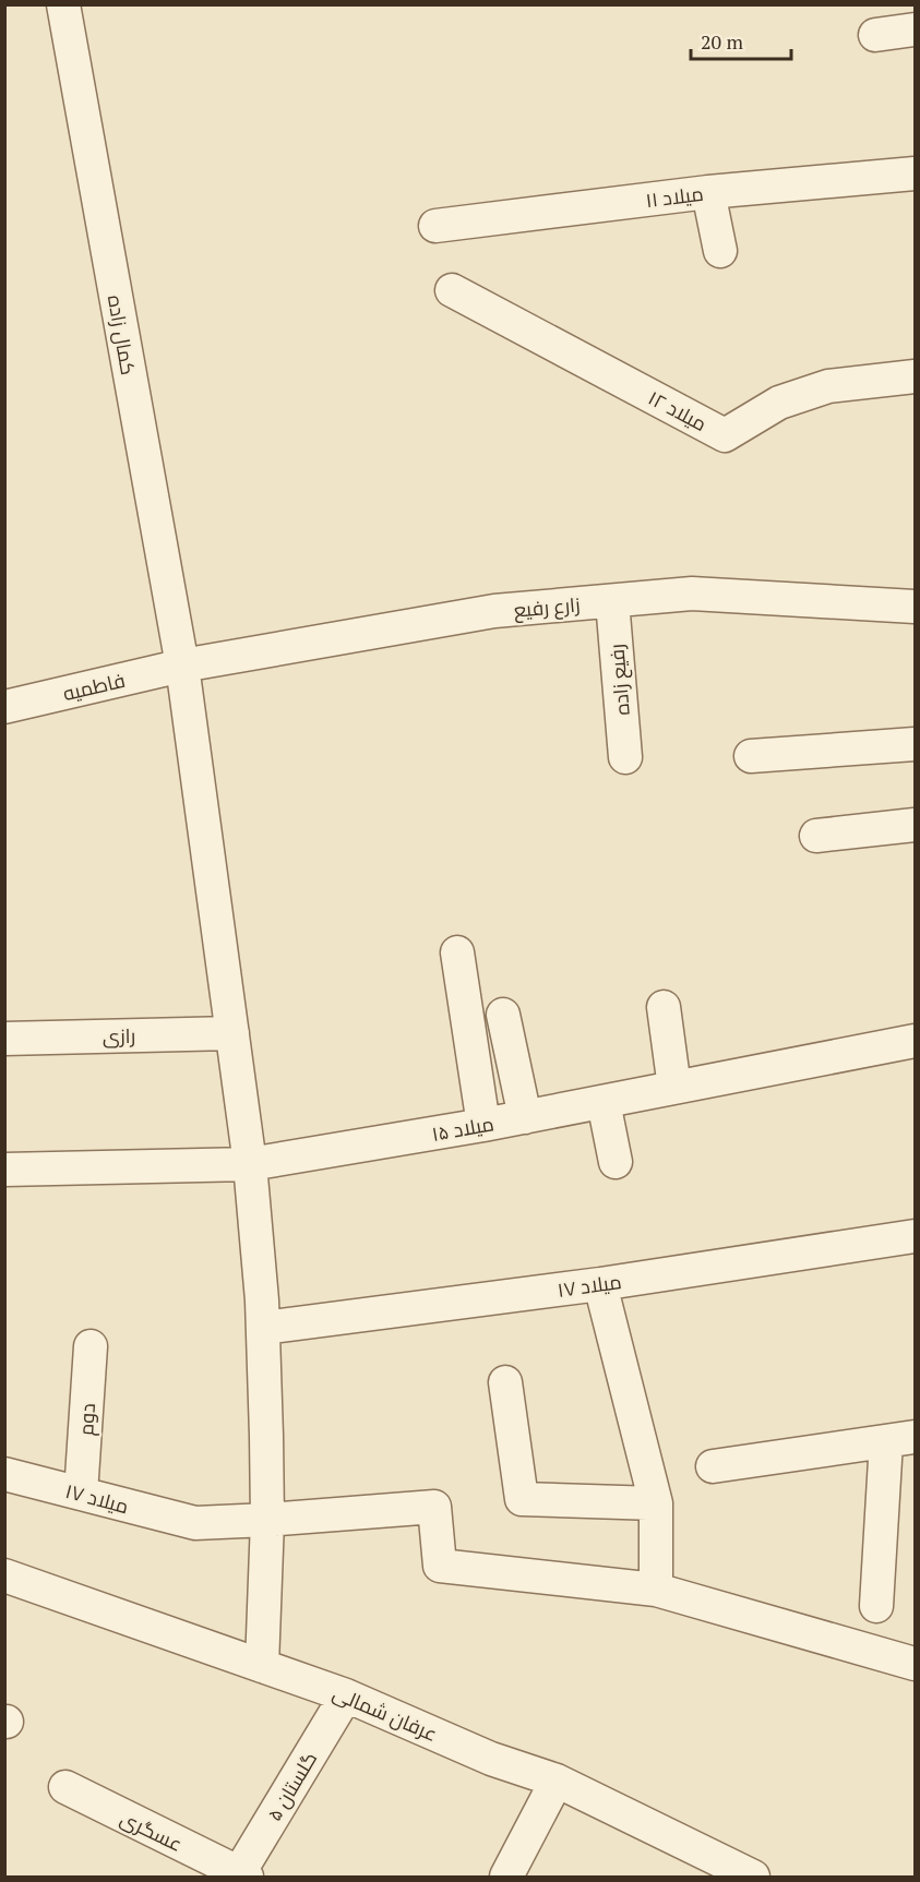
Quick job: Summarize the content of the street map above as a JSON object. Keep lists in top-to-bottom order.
{
  "streets": {
    "street": [
      "میلاد ۱۱",
      "کمال زاده",
      "میلاد ۱۲",
      "زارع رفیع",
      "رفیع زاده",
      "فاطمیه",
      "رازی",
      "میلاد ۱۵",
      "میلاد ۱۷",
      "دوم",
      "عرفان شمالی",
      "گلستان ۵",
      "عسگری"
    ]
  },
  "crossings": [
    ["کمال زاده", "زارع رفیع"],
    ["کمال زاده", "فاطمیه"],
    ["کمال زاده", "رازی"],
    ["کمال زاده", "میلاد ۱۵"],
    ["کمال زاده", "میلاد ۱۷"],
    ["کمال زاده", "عرفان شمالی"],
    ["زارع رفیع", "رفیع زاده"],
    ["زارع رفیع", "فاطمیه"],
    ["میلاد ۱۷", "دوم"],
    ["عرفان شمالی", "گلستان ۵"],
    ["گلستان ۵", "عسگری"]
  ],
  "scale_bar": "20 m"
}
